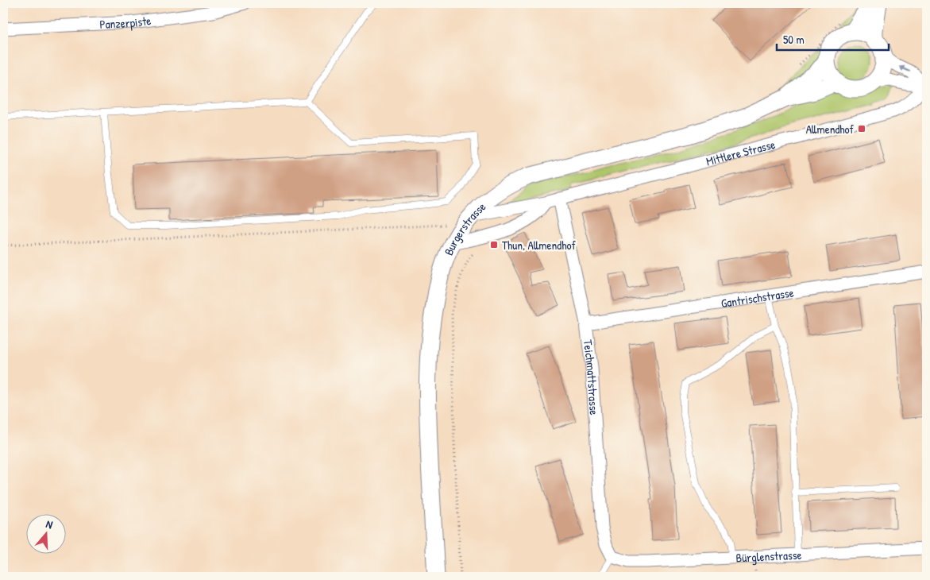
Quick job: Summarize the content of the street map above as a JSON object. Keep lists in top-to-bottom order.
{
  "streets": {
    "main road": ["Burgerstrasse"],
    "street": [
      "Panzerpiste",
      "Mittlere Strasse",
      "Gantrischstrasse",
      "Teichmattstrasse",
      "Bürglenstrasse"
    ]
  },
  "crossings": [
    ["Mittlere Strasse", "Burgerstrasse"],
    ["Mittlere Strasse", "Teichmattstrasse"],
    ["Gantrischstrasse", "Teichmattstrasse"],
    ["Teichmattstrasse", "Bürglenstrasse"]
  ],
  "places": {
    "transit": ["Allmendhof", "Thun, Allmendhof"]
  },
  "scale_bar": "50 m",
  "north": "top"
}
